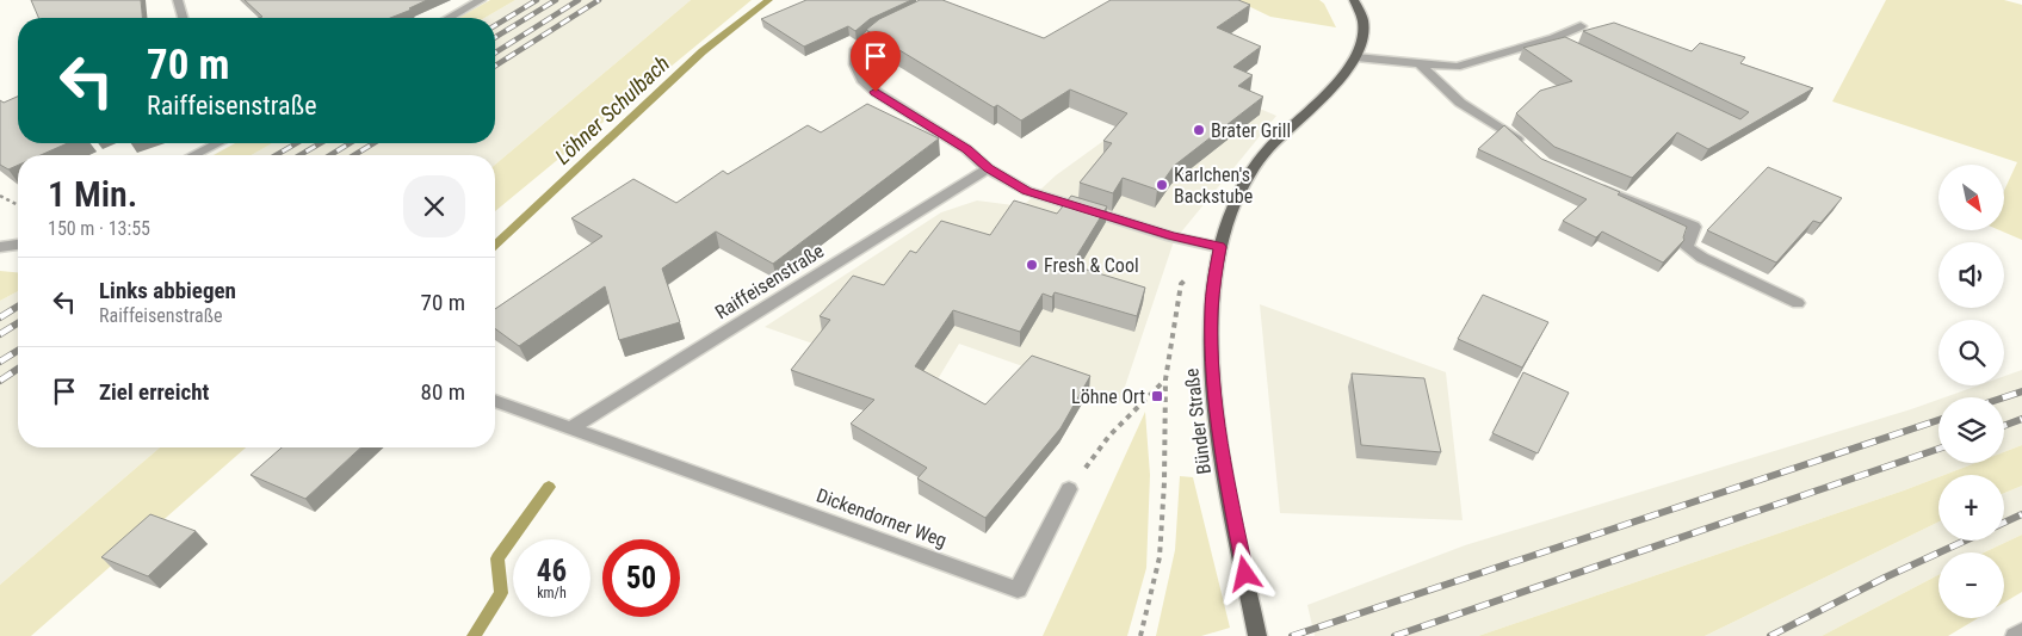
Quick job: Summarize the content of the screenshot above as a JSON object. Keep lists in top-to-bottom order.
{
  "streets": {
    "main road": ["Bünder Straße"],
    "street": ["Raiffeisenstraße", "Dickendorner Weg"]
  },
  "crossings": [
    ["Raiffeisenstraße", "Dickendorner Weg"]
  ],
  "water": ["Löhner Schulbach"],
  "places": {
    "other": ["Brater Grill", "Karlchen's Backstube", "Fresh & Cool"],
    "transit": ["Löhne Ort"]
  },
  "north": "bottom right",
  "page": {
    "turn": ["70 m", "Raiffeisenstraße"],
    "heading": ["1 Min.", "150 m · 13:55"],
    "map_buttons": ["+", "−"],
    "list": [
      {
        "name": "Links abbiegen",
        "note": "Raiffeisenstraße",
        "value": "70 m"
      },
      {
        "name": "Ziel erreicht",
        "value": "80 m"
      }
    ],
    "speed": "46 km/h",
    "limit": "50"
  }
}
